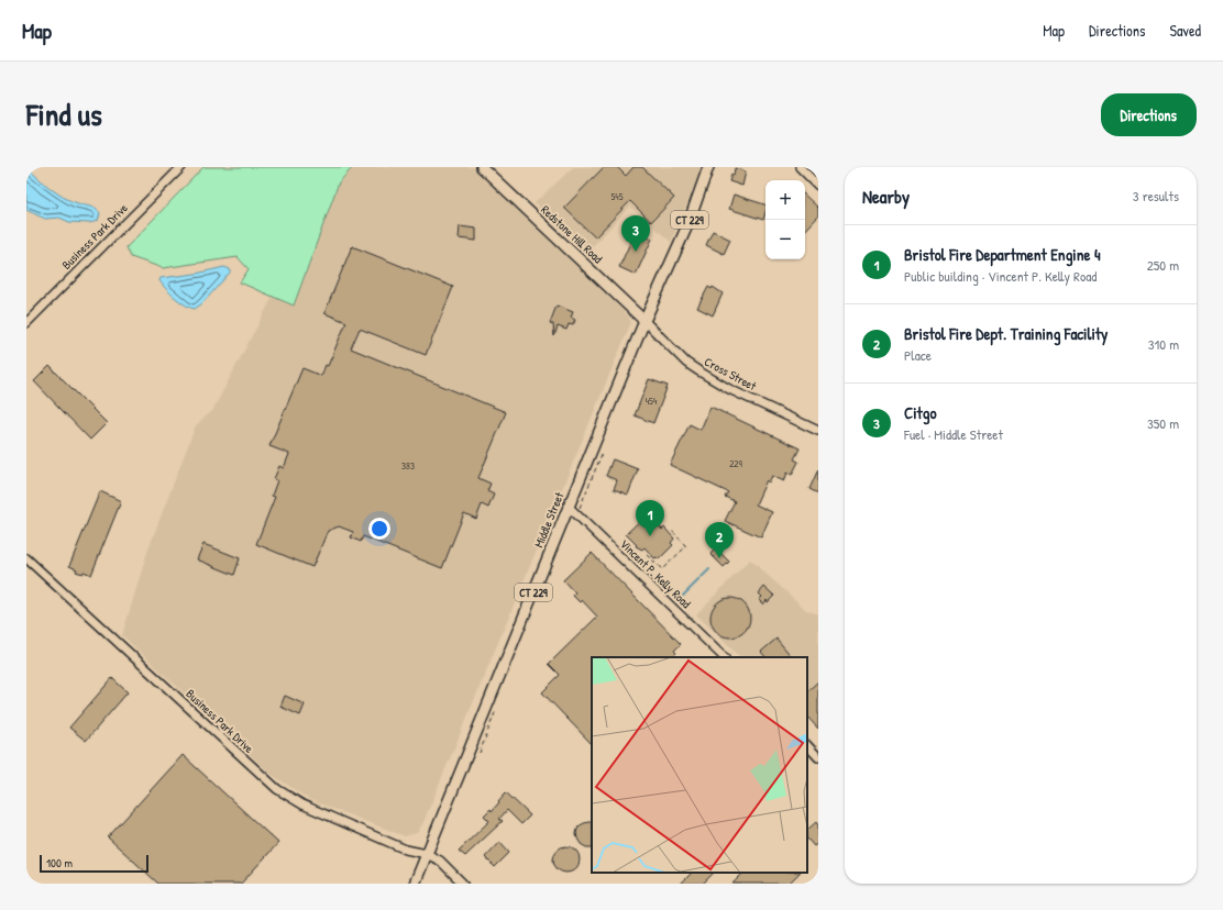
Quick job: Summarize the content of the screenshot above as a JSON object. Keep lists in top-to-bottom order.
{
  "streets": {
    "main road": ["CT 229", "Redstone Hill Road", "Middle Street"],
    "street": ["Business Park Drive", "Cross Street", "Vincent P. Kelly Road"]
  },
  "crossings": [
    ["Redstone Hill Road", "Cross Street"],
    ["Redstone Hill Road", "Middle Street"],
    ["Business Park Drive", "Middle Street"],
    ["Cross Street", "Middle Street"],
    ["Middle Street", "Vincent P. Kelly Road"]
  ],
  "house_numbers": [
    "545",
    "454",
    "229",
    "383"
  ],
  "scale_bar": "100 m",
  "page": {
    "header": "Map",
    "nav": ["Map", "Directions", "Saved"],
    "title": "Find us",
    "buttons": "Directions",
    "heading": ["Nearby", "3 results"],
    "map_buttons": ["+", "−"],
    "pins": ["3", "1", "2"],
    "list": [
      {
        "mark": "1",
        "name": "Bristol Fire Department Engine 4",
        "note": "Public building · Vincent P. Kelly Road",
        "value": "250 m"
      },
      {
        "mark": "2",
        "name": "Bristol Fire Dept. Training Facility",
        "note": "Place",
        "value": "310 m"
      },
      {
        "mark": "3",
        "name": "Citgo",
        "note": "Fuel · Middle Street",
        "value": "350 m"
      }
    ],
    "scale": "100 m"
  }
}
